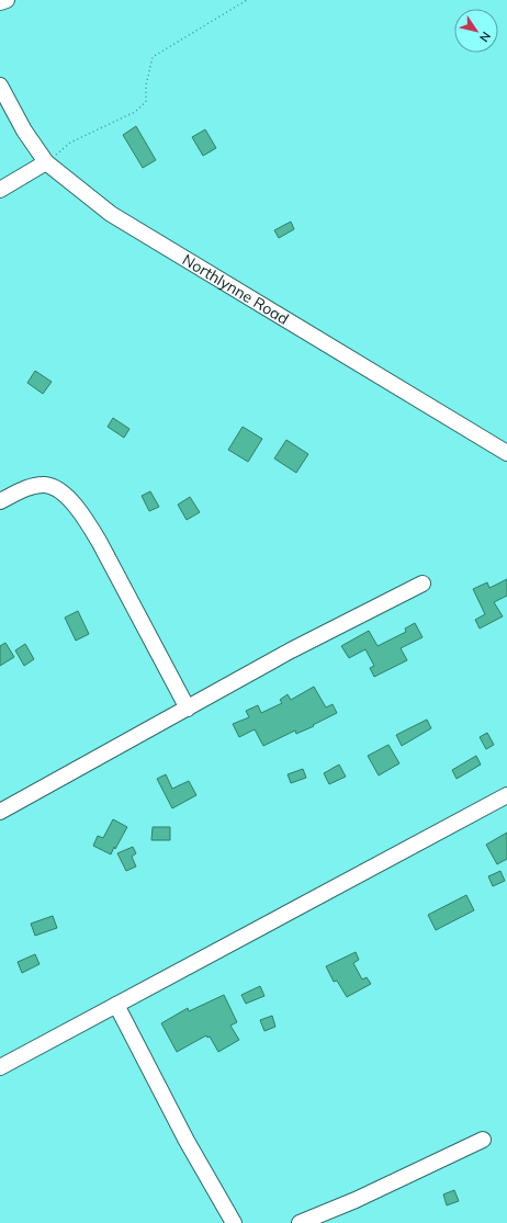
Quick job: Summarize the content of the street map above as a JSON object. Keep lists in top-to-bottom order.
{
  "streets": {
    "street": ["Northlynne Road"]
  },
  "north": "bottom right"
}
